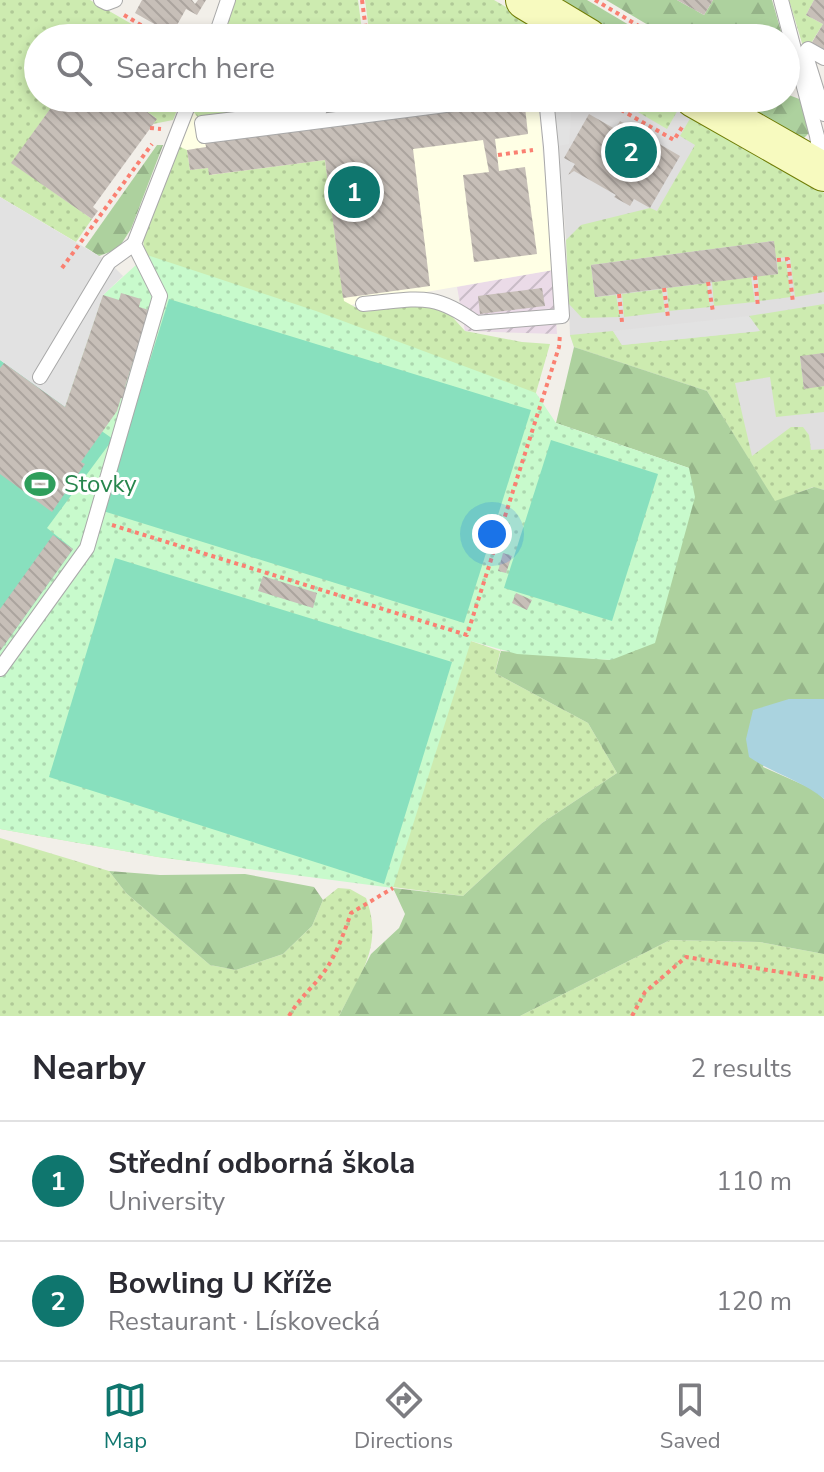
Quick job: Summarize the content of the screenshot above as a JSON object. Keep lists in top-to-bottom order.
{
  "places": {
    "sports": ["Stovky"]
  },
  "page": {
    "search": "Search here",
    "pins": ["2", "1"],
    "heading": ["Nearby", "2 results"],
    "list": [
      {
        "mark": "1",
        "name": "Střední odborná škola",
        "note": "University",
        "value": "110 m"
      },
      {
        "mark": "2",
        "name": "Bowling U Kříže",
        "note": "Restaurant · Lískovecká",
        "value": "120 m"
      }
    ],
    "nav": ["Map", "Directions", "Saved"]
  }
}
